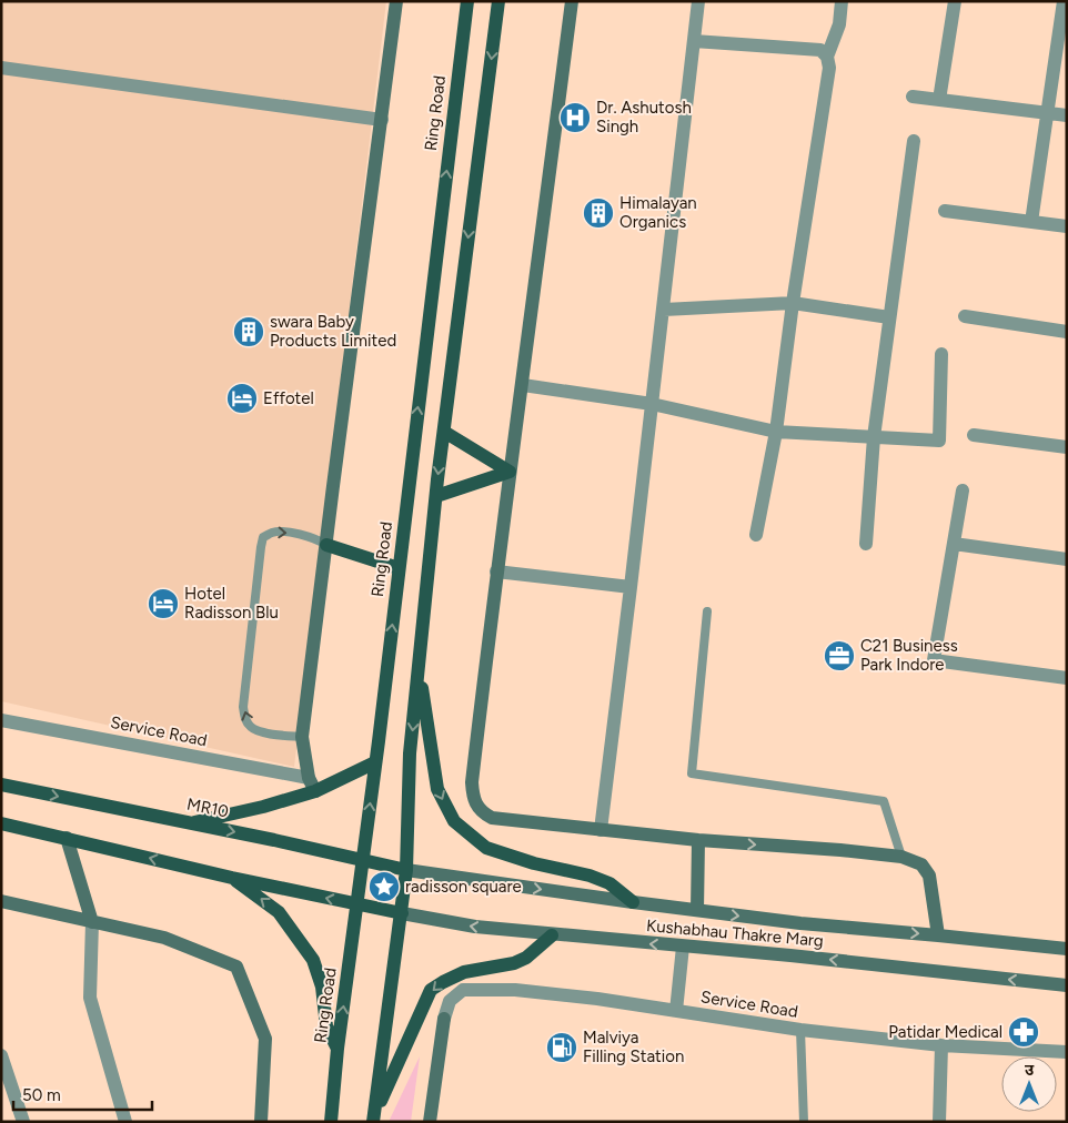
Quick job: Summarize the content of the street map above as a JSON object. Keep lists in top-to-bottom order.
{
  "streets": {
    "main road": ["Ring Road", "MR10"],
    "street": ["Service Road", "Kushabhau Thakre Marg"]
  },
  "crossings": [
    ["Ring Road", "MR10"],
    ["MR10", "Kushabhau Thakre Marg"]
  ],
  "places": {
    "hospital": ["Dr. Ashutosh Singh"],
    "building": ["Himalayan Organics", "swara Baby Products Limited"],
    "hotel": ["Effotel", "Hotel Radisson Blu"],
    "office": ["C21 Business Park Indore"],
    "place": ["radisson square"],
    "pharmacy": ["Patidar Medical"],
    "fuel station": ["Malviya Filling Station"]
  },
  "scale_bar": "50 m",
  "north": "top"
}
